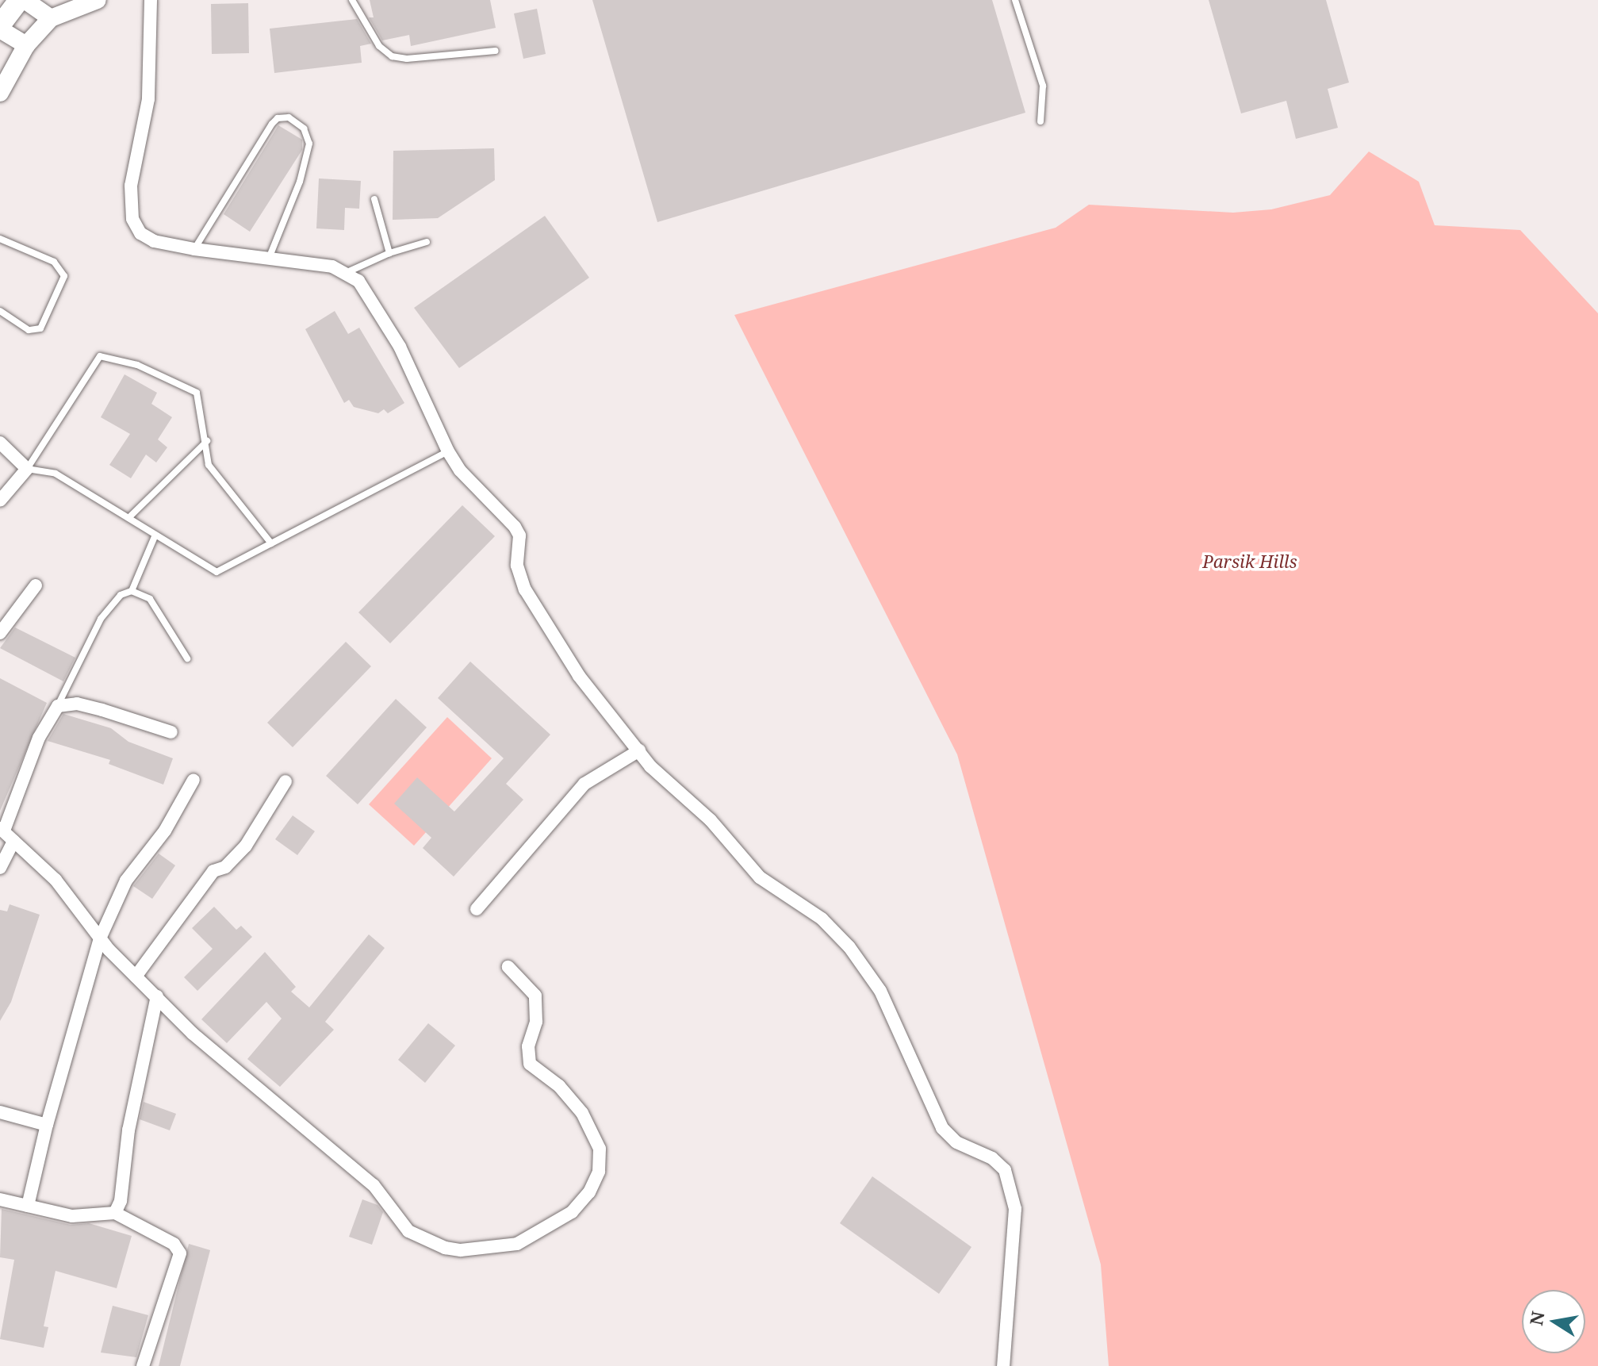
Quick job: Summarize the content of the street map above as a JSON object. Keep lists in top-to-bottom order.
{
  "parks": ["Parsik Hills"],
  "north": "left"
}
